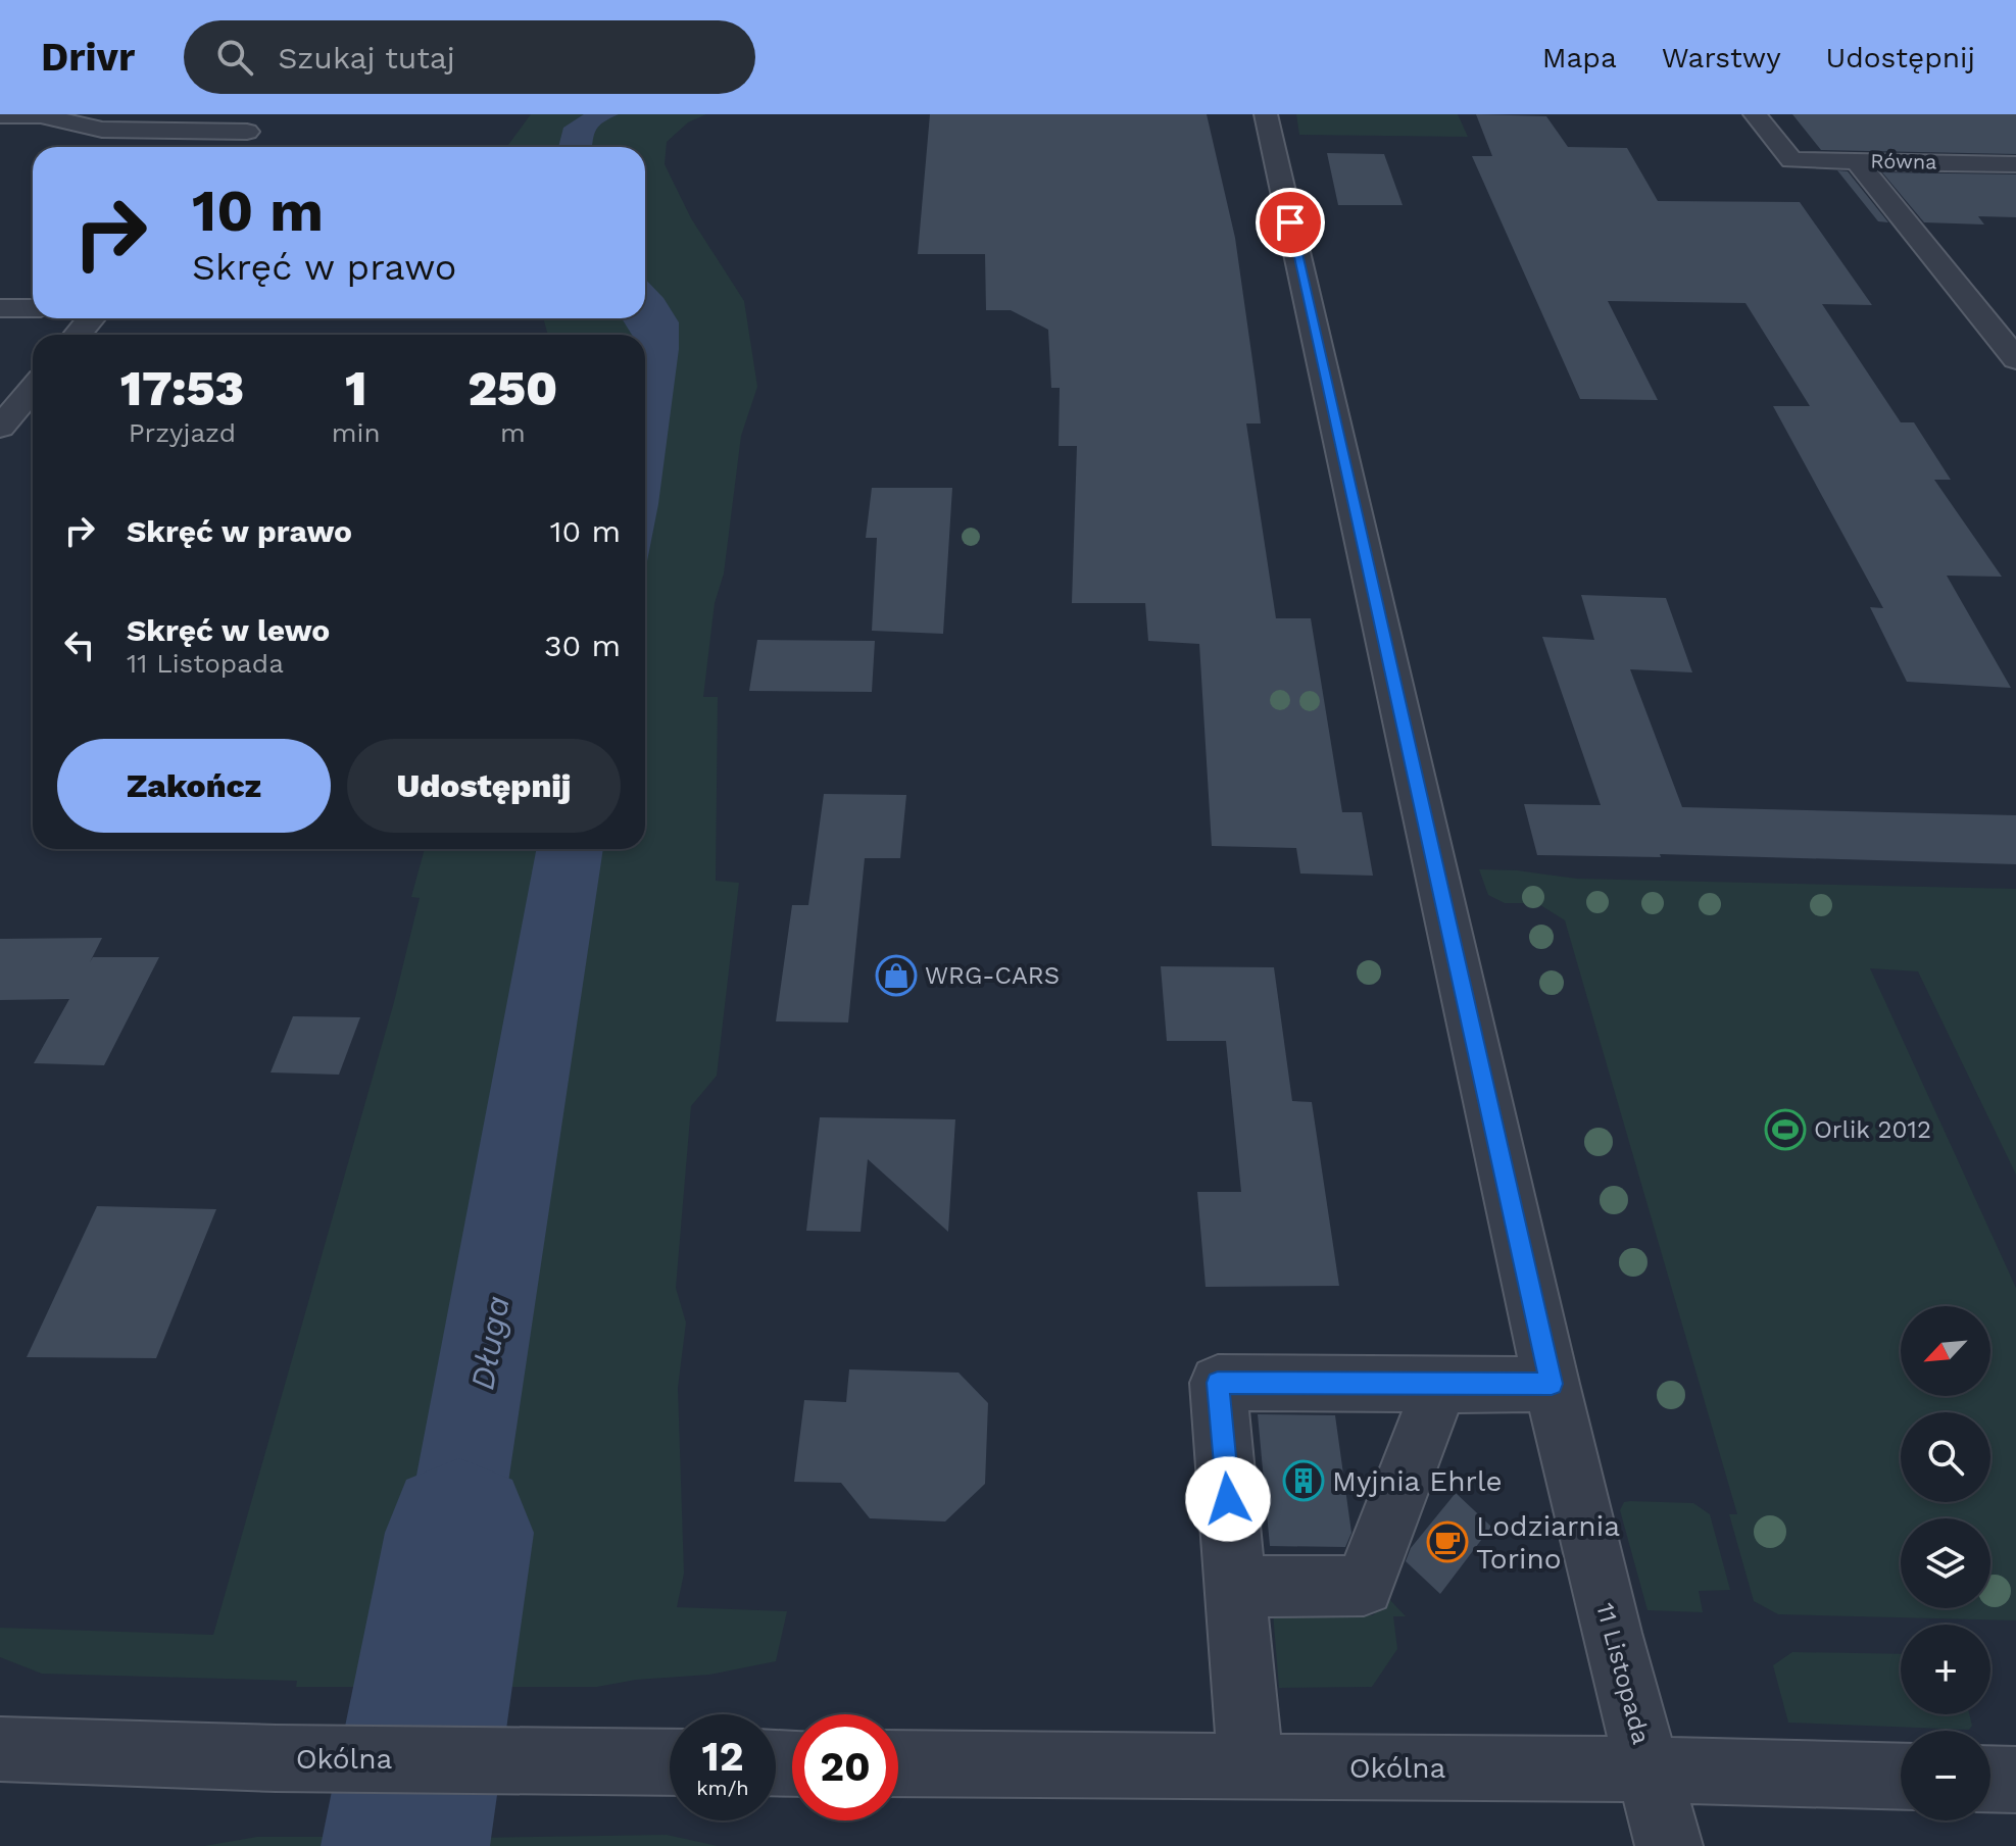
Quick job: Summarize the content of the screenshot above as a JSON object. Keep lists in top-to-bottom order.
{
  "streets": {
    "street": ["Równa", "11 Listopada", "Okólna"]
  },
  "crossings": [
    ["11 Listopada", "Okólna"]
  ],
  "water": ["Długa"],
  "places": {
    "shop": ["WRG-CARS"],
    "sports": ["Orlik 2012"],
    "building": ["Myjnia Ehrle"],
    "cafe": ["Lodziarnia Torino"]
  },
  "north": "bottom left",
  "page": {
    "header": "Drivr",
    "search": "Szukaj tutaj",
    "nav": ["Mapa", "Warstwy", "Udostępnij"],
    "turn": ["10 m", "Skręć w prawo"],
    "eta": [
      "17:53",
      "Przyjazd",
      "1",
      "min",
      "250",
      "m"
    ],
    "list": [
      {
        "name": "Skręć w prawo",
        "value": "10 m"
      },
      {
        "name": "Skręć w lewo",
        "note": "11 Listopada",
        "value": "30 m"
      }
    ],
    "buttons": ["Zakończ", "Udostępnij"],
    "map_buttons": ["+", "−"],
    "speed": "12 km/h",
    "limit": "20"
  }
}
